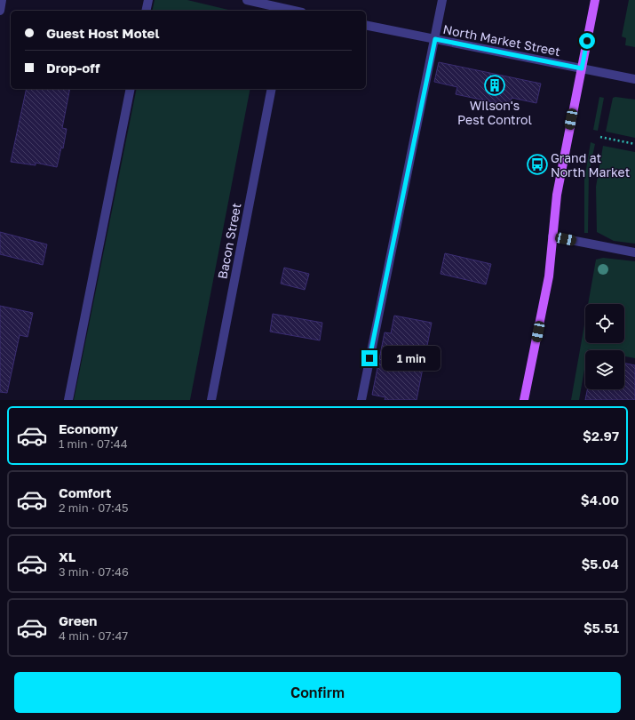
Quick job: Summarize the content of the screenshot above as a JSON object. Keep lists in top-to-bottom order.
{
  "streets": {
    "street": ["North Market Street", "Bacon Street"]
  },
  "places": {
    "building": ["Wilson's Pest Control"],
    "bus stop": ["Grand at North Market"]
  },
  "page": {
    "banner": ["Guest Host Motel", "Drop-off"],
    "bubble": "1 min",
    "list": [
      {
        "name": "Economy",
        "note": "1 min · 07:44",
        "value": "$2.97"
      },
      {
        "name": "Comfort",
        "note": "2 min · 07:45",
        "value": "$4.00"
      },
      {
        "name": "XL",
        "note": "3 min · 07:46",
        "value": "$5.04"
      },
      {
        "name": "Green",
        "note": "4 min · 07:47",
        "value": "$5.51"
      }
    ],
    "buttons": "Confirm"
  }
}
